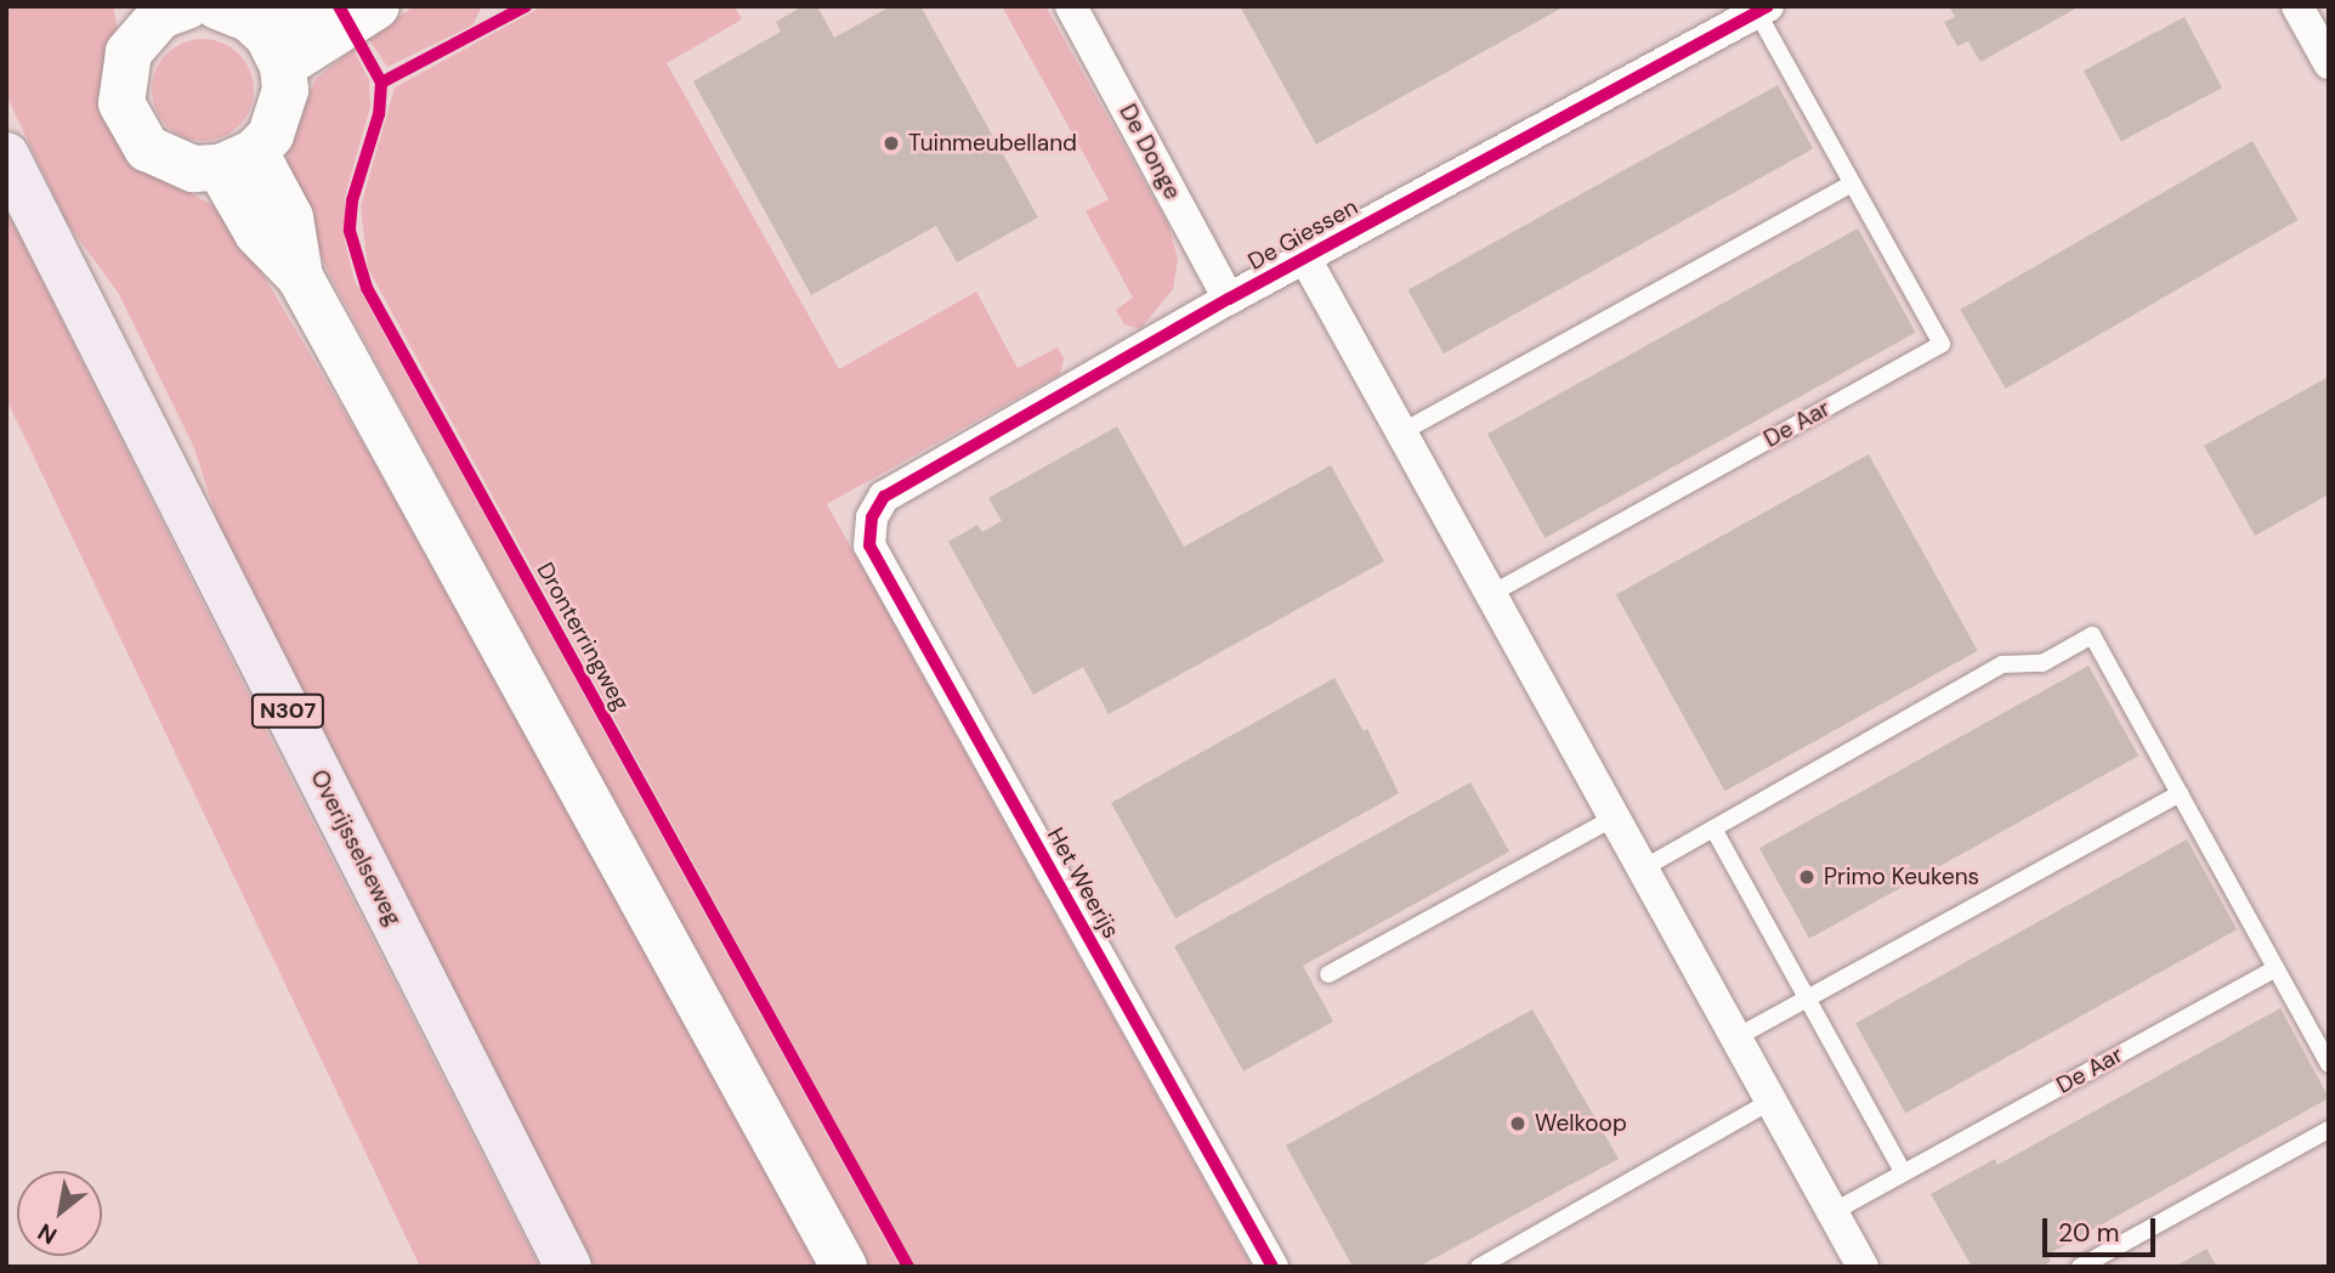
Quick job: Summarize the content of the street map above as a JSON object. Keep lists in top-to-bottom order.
{
  "streets": {
    "highway": ["N307", "Overijsselseweg"],
    "street": ["De Donge", "De Giessen", "Het Weerijs"],
    "lane": ["De Aar"],
    "cycle path": ["Dronterringweg"]
  },
  "crossings": [
    ["De Donge", "De Giessen"],
    ["De Giessen", "De Aar"],
    ["De Giessen", "Het Weerijs"]
  ],
  "places": ["Tuinmeubelland", "Primo Keukens", "Welkoop"],
  "scale_bar": "20 m",
  "north": "bottom left"
}
